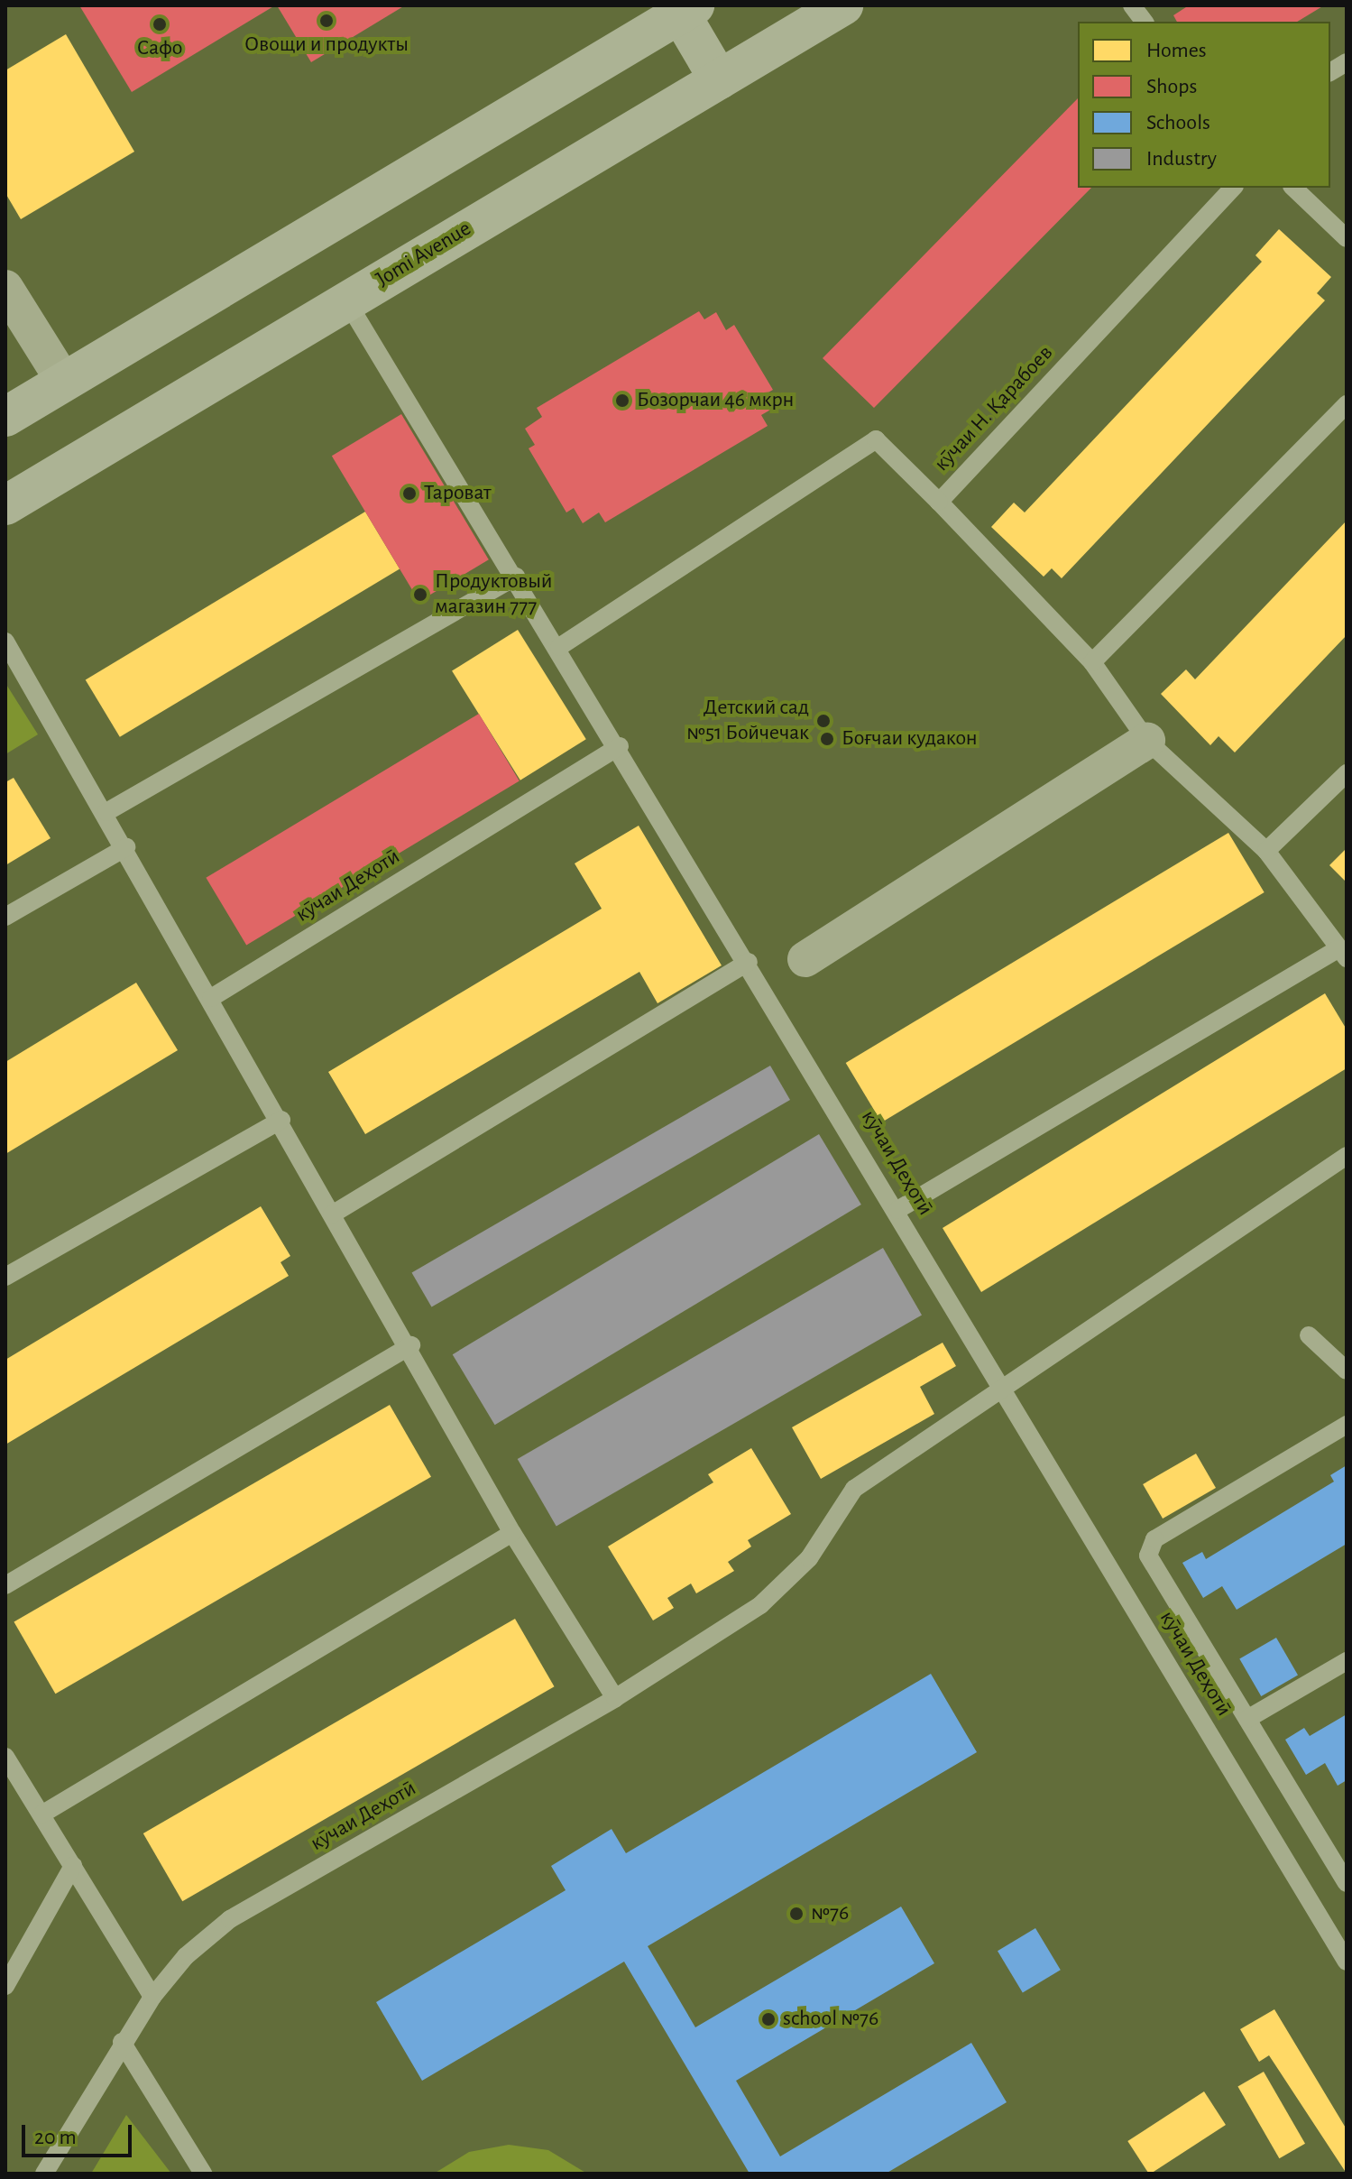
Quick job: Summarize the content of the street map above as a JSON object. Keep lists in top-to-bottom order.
{
  "streets": {
    "main road": ["Jomi Avenue"],
    "lane": ["кӯчаи Н. Қарабоев", "кӯчаи Деҳотӣ"]
  },
  "crossings": [
    ["Jomi Avenue", "кӯчаи Деҳотӣ"]
  ],
  "places": [
    "Овощи и продукты",
    "Сафо",
    "Бозорчаи 46 мкрн",
    "Тароват",
    "Продуктовый магазин 777",
    "Детский сад №51 Бойчечак",
    "Боғчаи кудакон",
    "№76",
    "school №76"
  ],
  "legend": [
    "Homes",
    "Shops",
    "Schools",
    "Industry"
  ],
  "scale_bar": "20 m"
}
